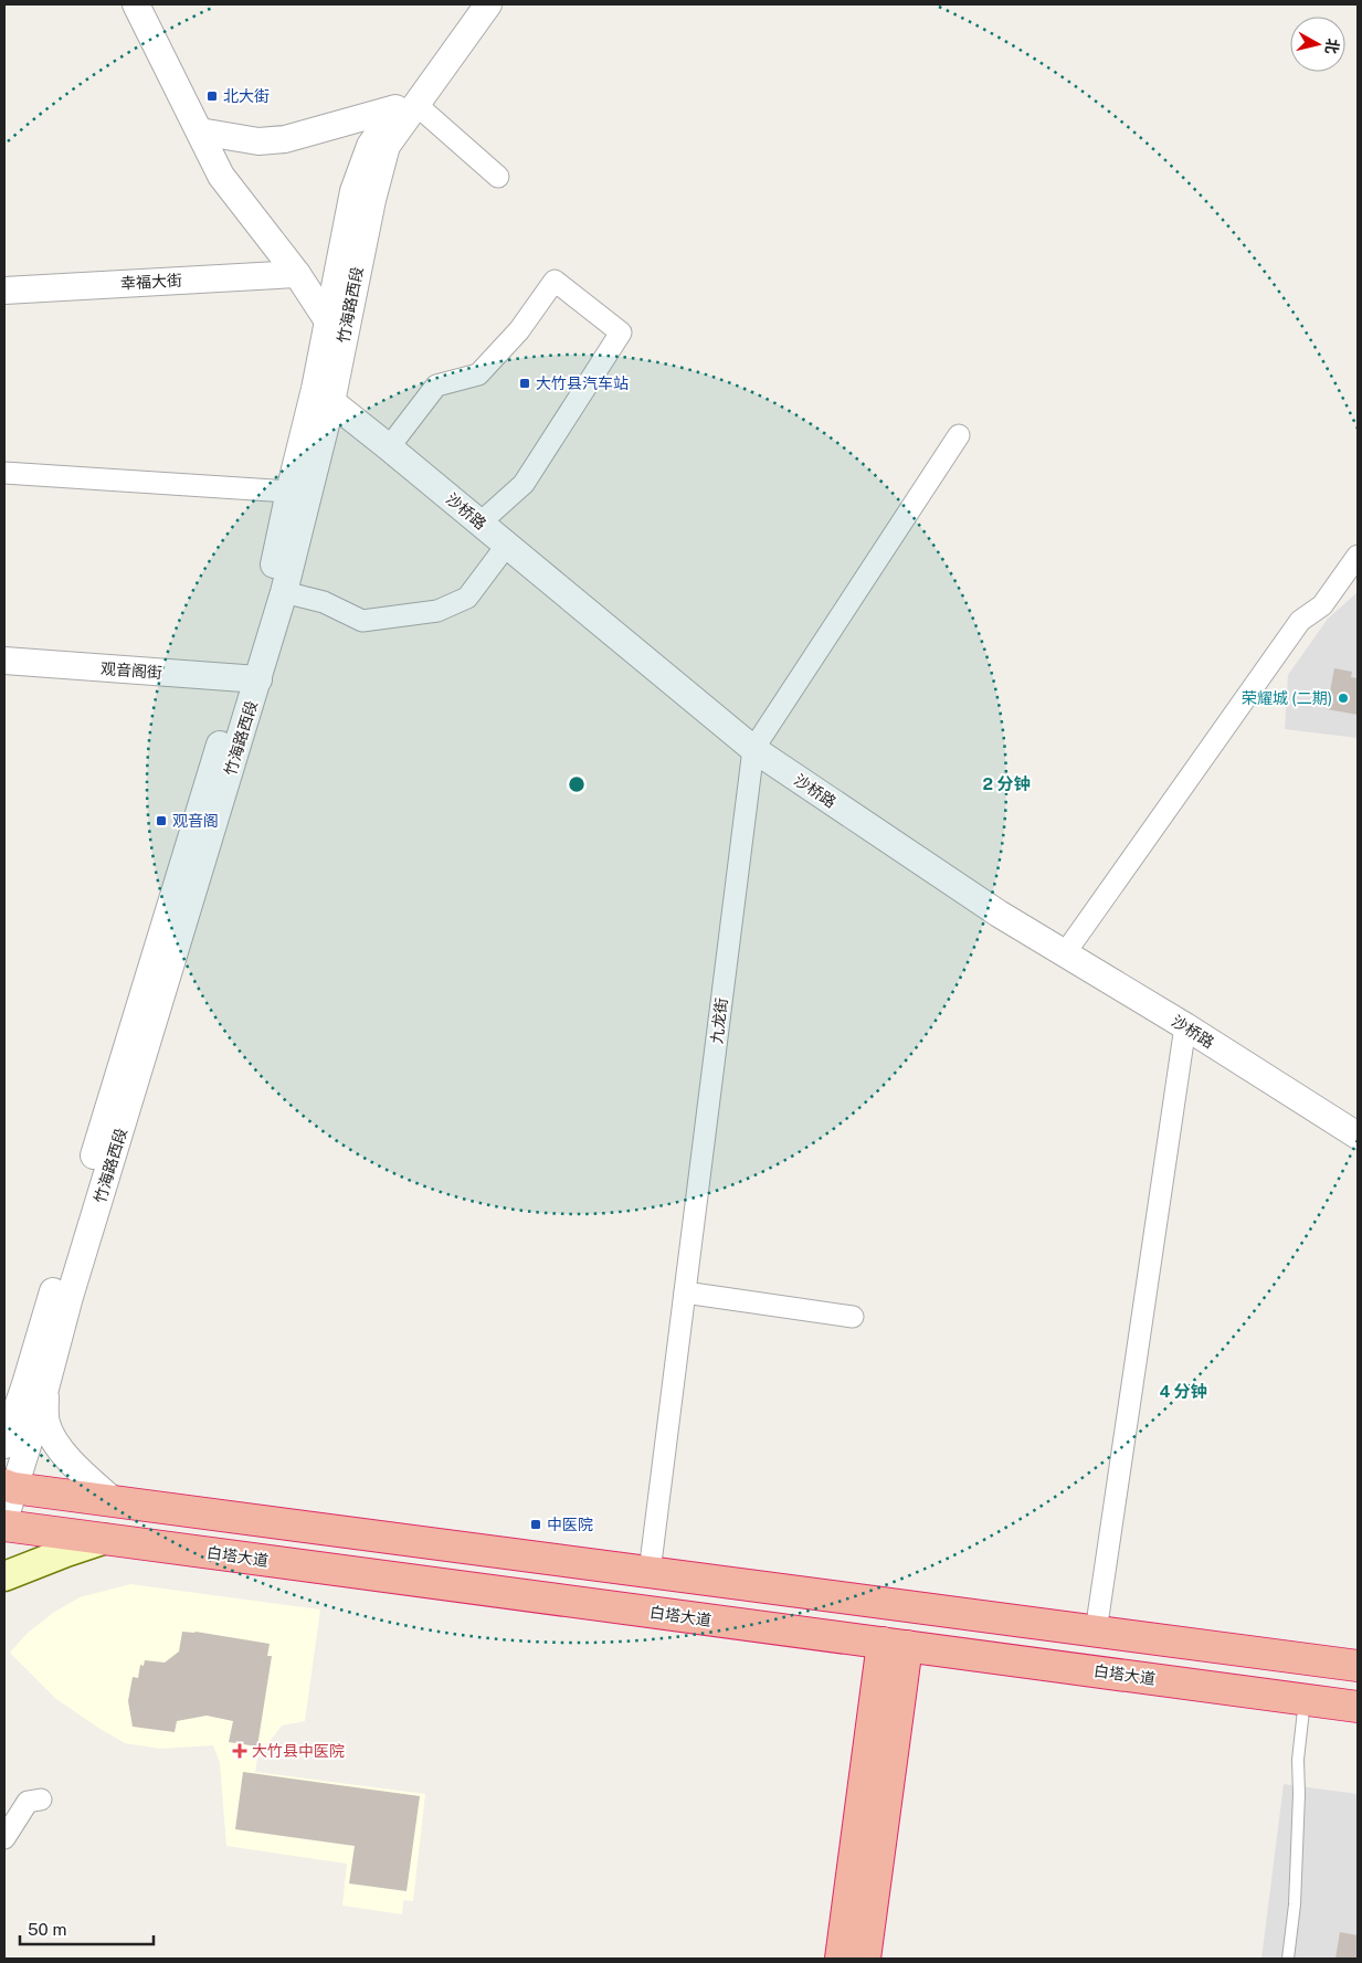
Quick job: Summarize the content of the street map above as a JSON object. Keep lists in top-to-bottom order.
{
  "streets": {
    "highway": ["白塔大道"],
    "street": [
      "幸福大街",
      "竹海路西段",
      "沙桥路",
      "观音阁街",
      "九龙街"
    ]
  },
  "crossings": [
    ["竹海路西段", "沙桥路"],
    ["竹海路西段", "观音阁街"],
    ["沙桥路", "九龙街"]
  ],
  "places": {
    "transit": [
      "北大街",
      "大竹县汽车站",
      "观音阁",
      "中医院"
    ],
    "other": ["荣耀城 (二期)"],
    "health": ["大竹县中医院"]
  },
  "scale_bar": "50 m",
  "north": "right",
  "rings": ["2 分钟", "4 分钟"]
}
